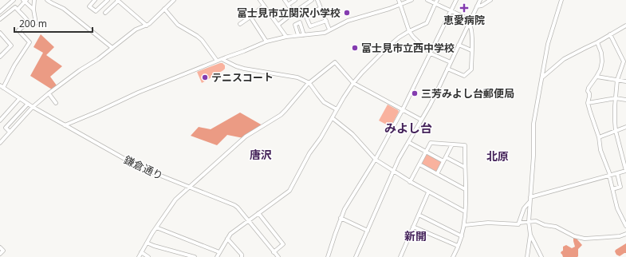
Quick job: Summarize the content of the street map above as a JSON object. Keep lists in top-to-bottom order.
{
  "streets": {
    "street": ["鎌倉通り"]
  },
  "districts": [
    "みよし台",
    "唐沢",
    "北原",
    "新開"
  ],
  "places": {
    "health": ["恵愛病院"],
    "other": [
      "富士見市立関沢小学校",
      "富士見市立西中学校",
      "テニスコート",
      "三芳みよし台郵便局"
    ]
  },
  "scale_bar": "200 m"
}
